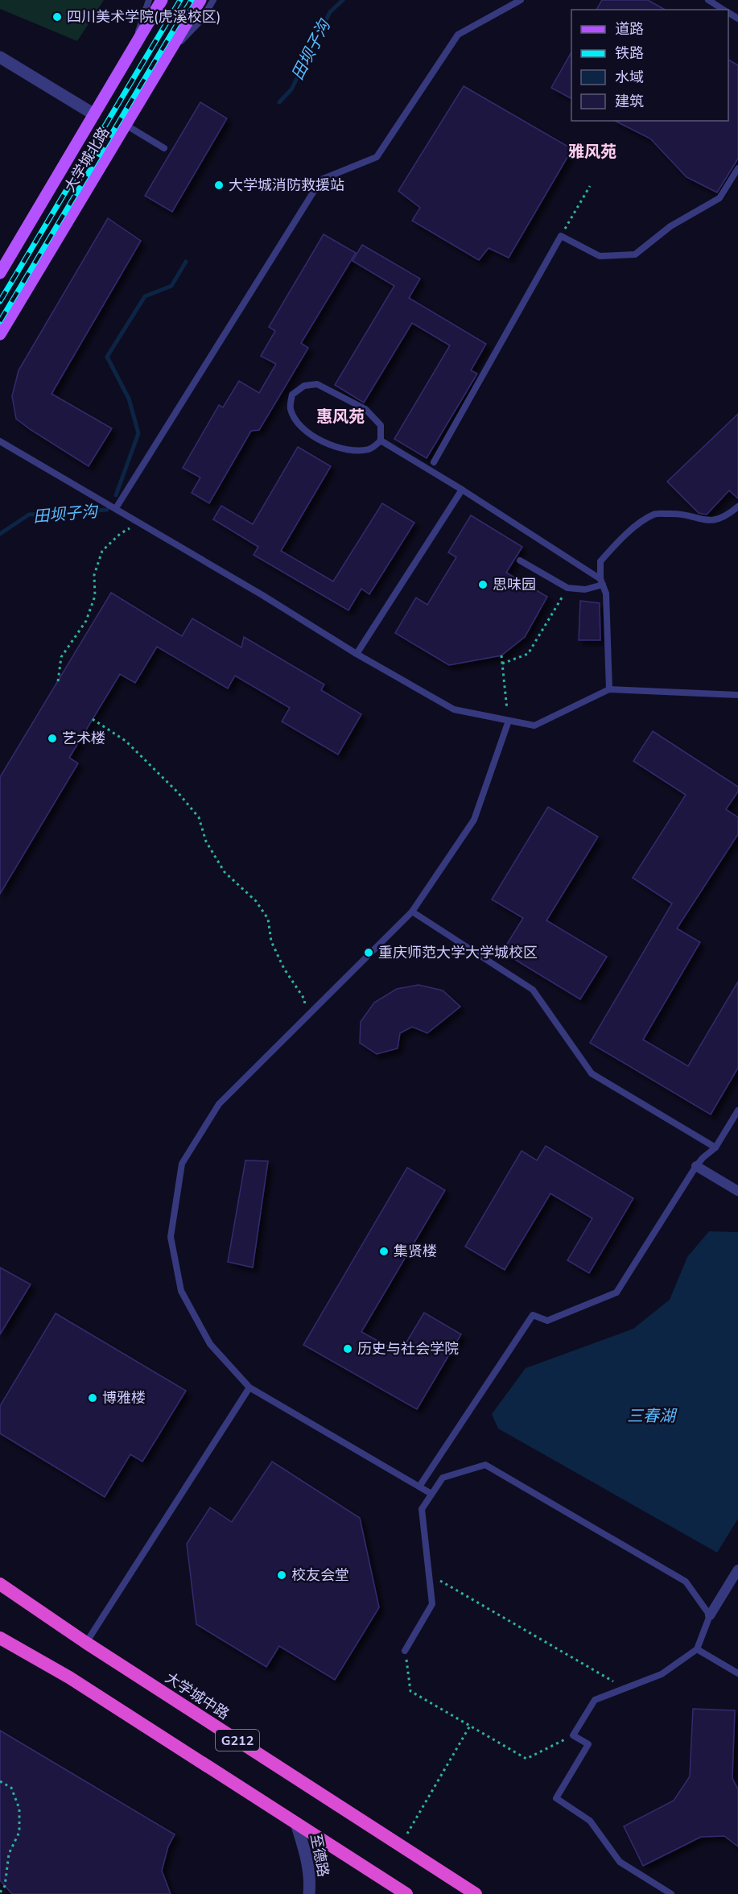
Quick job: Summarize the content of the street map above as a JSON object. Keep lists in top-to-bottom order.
{
  "streets": {
    "highway": ["大学城中路", "G212"],
    "main road": ["大学城北路"],
    "street": ["至德路"]
  },
  "crossings": [
    ["G212", "至德路"]
  ],
  "districts": ["雅风苑", "惠风苑"],
  "water": ["田坝子沟", "三春湖"],
  "places": [
    "四川美术学院(虎溪校区)",
    "大学城消防救援站",
    "思味园",
    "艺术楼",
    "重庆师范大学大学城校区",
    "集贤楼",
    "历史与社会学院",
    "博雅楼",
    "校友会堂"
  ],
  "legend": [
    "道路",
    "铁路",
    "水域",
    "建筑"
  ]
}
